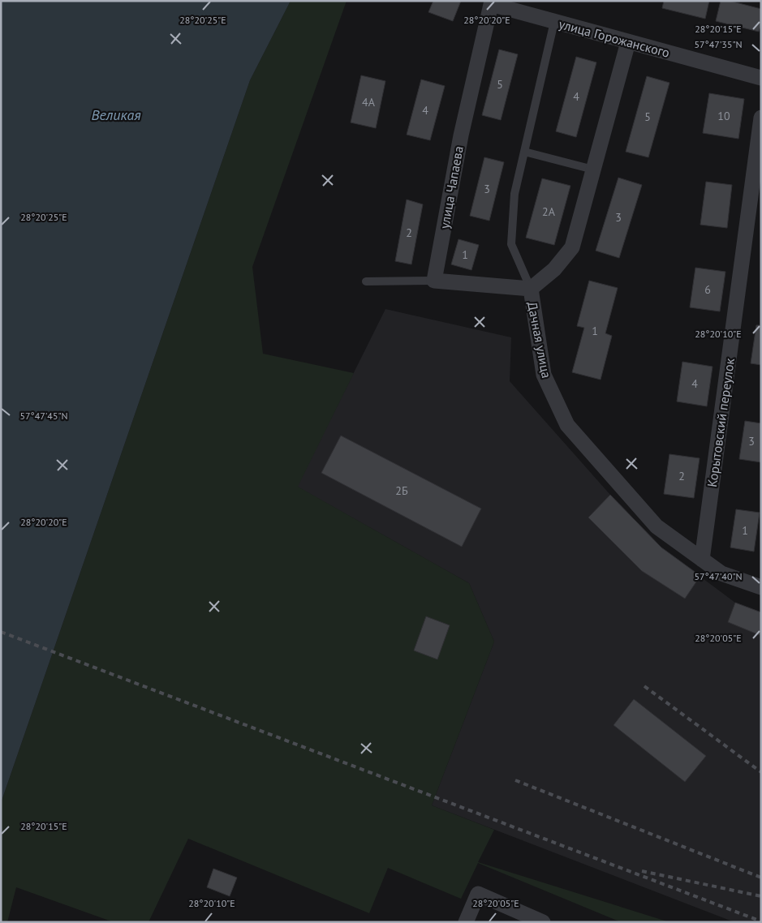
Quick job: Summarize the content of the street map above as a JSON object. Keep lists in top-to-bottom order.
{
  "streets": {
    "street": [
      "улица Горожанского",
      "улица Чапаева",
      "Дачная улица",
      "Корытовский переулок"
    ]
  },
  "crossings": [
    ["улица Горожанского", "улица Чапаева"],
    ["улица Горожанского", "Дачная улица"],
    ["Дачная улица", "Корытовский переулок"]
  ],
  "water": ["Великая"],
  "house_numbers": [
    "5",
    "4",
    "4А",
    "4",
    "10",
    "5",
    "3",
    "2А",
    "3",
    "2",
    "1",
    "6",
    "1",
    "4",
    "3",
    "2",
    "2Б",
    "1"
  ],
  "coordinates": [
    "28°20'25\"E",
    "28°20'20\"E",
    "28°20'15\"E",
    "57°47'35\"N",
    "28°20'10\"E",
    "57°47'45\"N",
    "57°47'40\"N",
    "28°20'05\"E"
  ]
}
